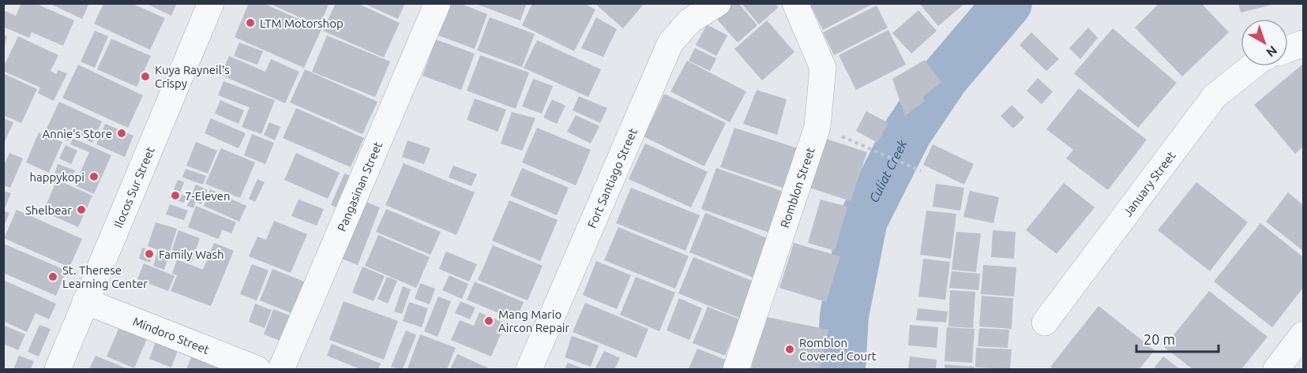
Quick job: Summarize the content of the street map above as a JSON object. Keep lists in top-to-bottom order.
{
  "streets": {
    "street": [
      "Fort Santiago Street",
      "January Street",
      "Ilocos Sur Street",
      "Pangasinan Street",
      "Romblon Street",
      "Mindoro Street"
    ]
  },
  "crossings": [
    ["Ilocos Sur Street", "Mindoro Street"]
  ],
  "water": ["Culiat Creek"],
  "places": [
    "LTM Motorshop",
    "Kuya Rayneil's Crispy",
    "Annie's Store",
    "happykopi",
    "7-Eleven",
    "Shelbear",
    "Family Wash",
    "St. Therese Learning Center",
    "Mang Mario Aircon Repair",
    "Romblon Covered Court"
  ],
  "scale_bar": "20 m",
  "north": "bottom right"
}
